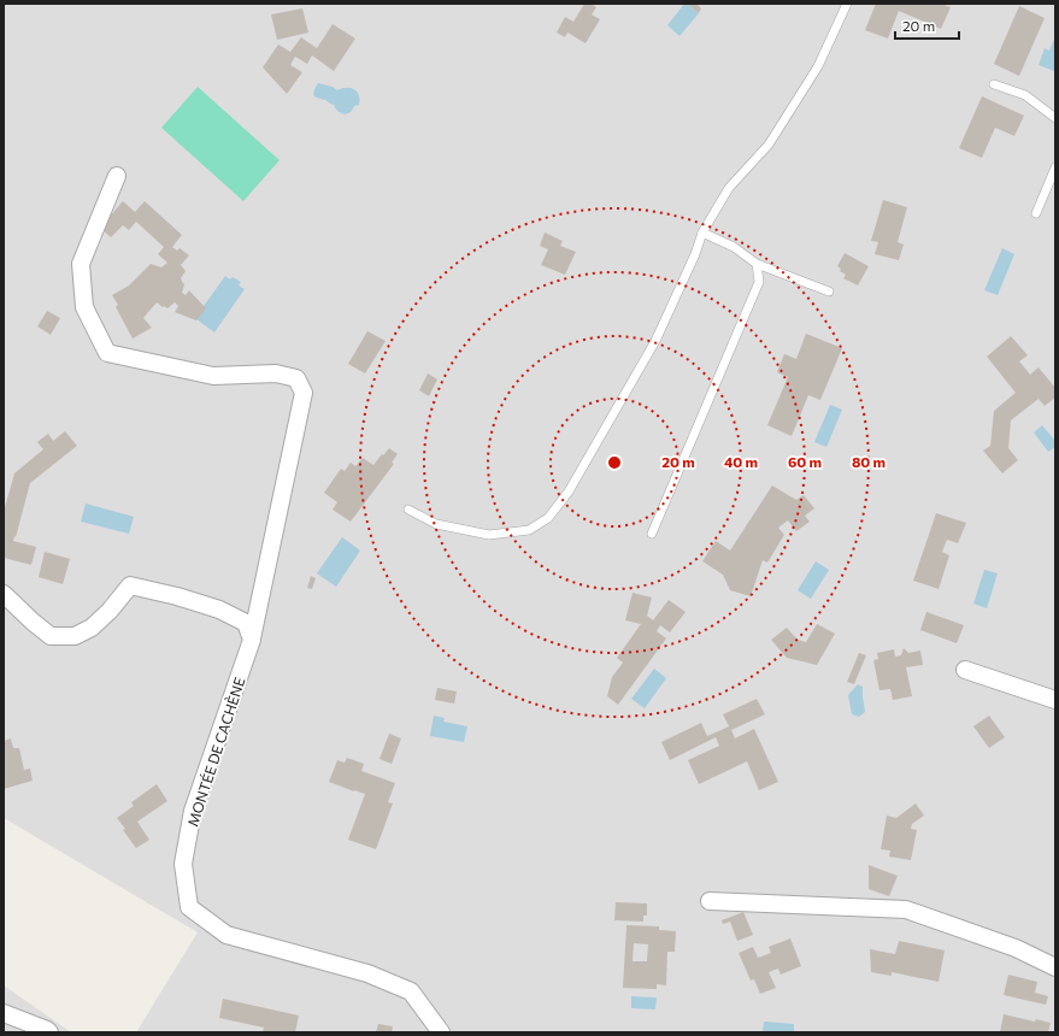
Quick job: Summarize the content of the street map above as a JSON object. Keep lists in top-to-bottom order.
{
  "streets": {
    "street": ["MONTÉE DE CACHÈNE"]
  },
  "scale_bar": "20 m",
  "rings": [
    "20 m",
    "40 m",
    "60 m",
    "80 m"
  ]
}
